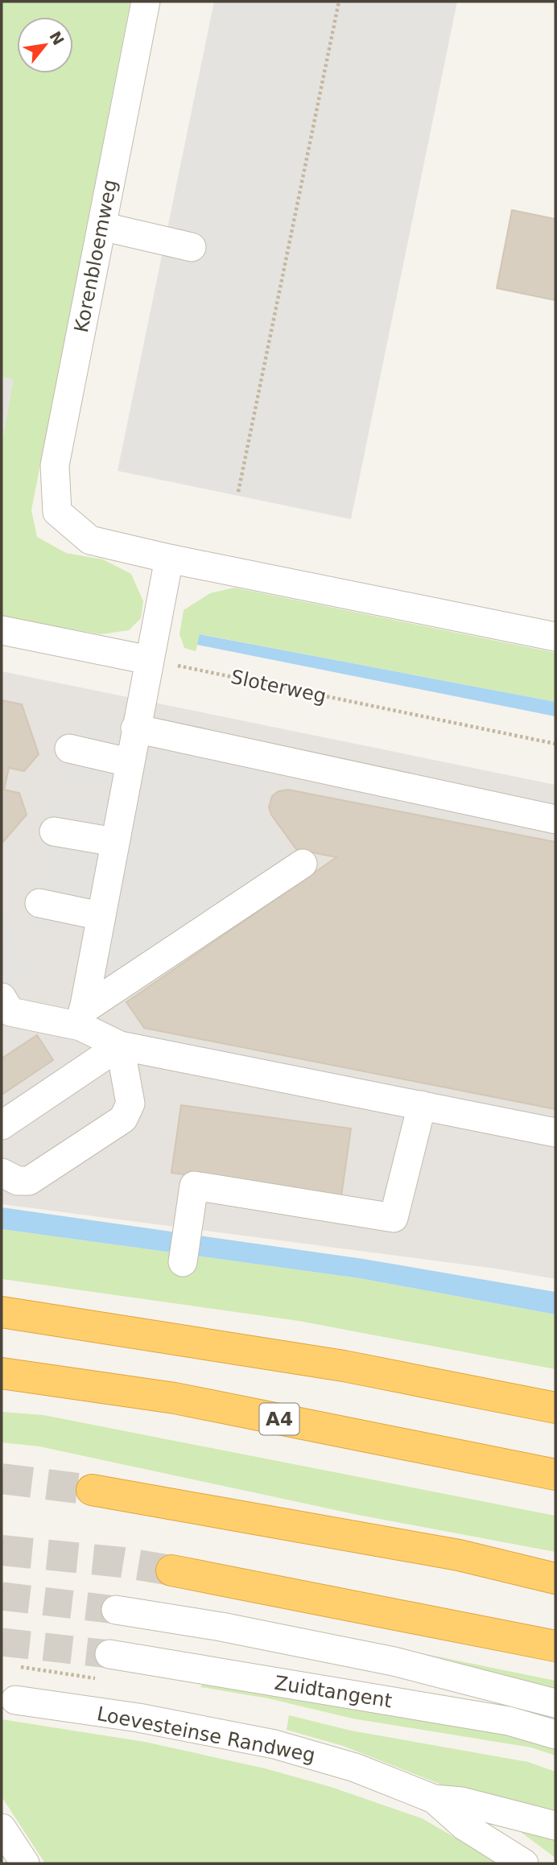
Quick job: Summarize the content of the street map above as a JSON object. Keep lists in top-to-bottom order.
{
  "streets": {
    "highway": ["A4"],
    "street": ["Korenbloemweg", "Zuidtangent", "Loevesteinse Randweg"],
    "path": ["Sloterweg"]
  },
  "north": "top right"
}
